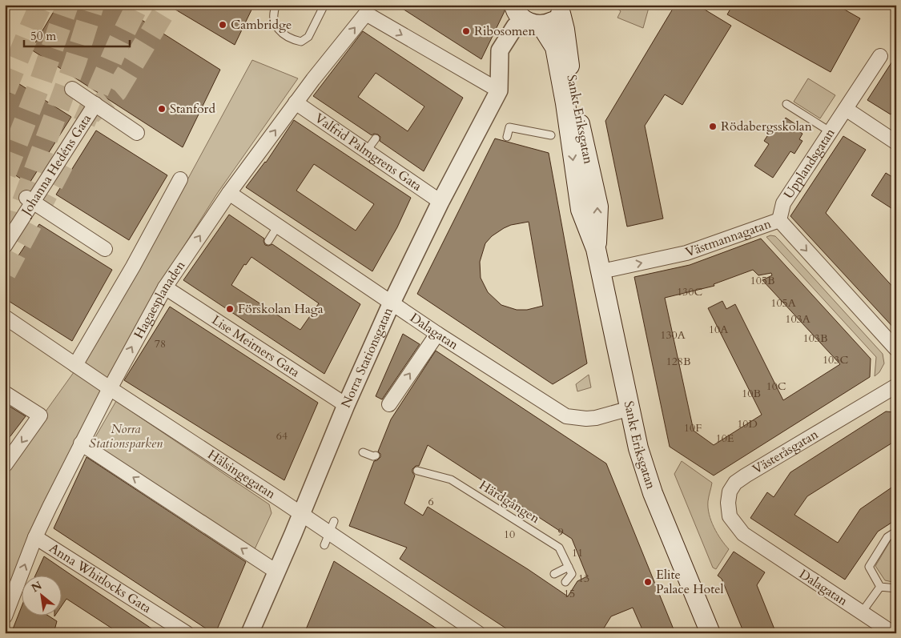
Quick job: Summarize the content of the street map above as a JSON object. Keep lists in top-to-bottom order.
{
  "streets": {
    "main road": ["Sankt Eriksgatan", "Norra Stationsgatan"],
    "street": [
      "Valfrid Palmgrens Gata",
      "Upplandsgatan",
      "Johanna Hedéns Gata",
      "Västmannagatan",
      "Hagaesplanaden",
      "Dalagatan",
      "Lise Meitners Gata",
      "Västeråsgatan",
      "Hälsingegatan",
      "Anna Whitlocks Gata"
    ],
    "lane": ["Härdgången"]
  },
  "crossings": [
    ["Sankt Eriksgatan", "Västmannagatan"],
    ["Sankt Eriksgatan", "Dalagatan"],
    ["Sankt Eriksgatan", "Norra Stationsgatan"],
    ["Valfrid Palmgrens Gata", "Hagaesplanaden"],
    ["Valfrid Palmgrens Gata", "Norra Stationsgatan"],
    ["Upplandsgatan", "Västmannagatan"],
    ["Hagaesplanaden", "Dalagatan"],
    ["Hagaesplanaden", "Lise Meitners Gata"],
    ["Hagaesplanaden", "Norra Stationsgatan"],
    ["Hagaesplanaden", "Hälsingegatan"],
    ["Hagaesplanaden", "Anna Whitlocks Gata"],
    ["Dalagatan", "Norra Stationsgatan"],
    ["Dalagatan", "Västeråsgatan"],
    ["Lise Meitners Gata", "Norra Stationsgatan"],
    ["Norra Stationsgatan", "Hälsingegatan"]
  ],
  "one_way": ["Västmannagatan"],
  "parks": ["Norra Stationsparken"],
  "places": [
    "Cambridge",
    "Ribosomen",
    "Stanford",
    "Rödabergsskolan",
    "Förskolan Haga",
    "Elite Palace Hotel"
  ],
  "house_numbers": [
    "105B",
    "130C",
    "105A",
    "103A",
    "10A",
    "130A",
    "103B",
    "78",
    "103C",
    "128B",
    "10C",
    "10B",
    "10D",
    "10F",
    "64",
    "10E",
    "6",
    "9",
    "10",
    "11",
    "13",
    "15"
  ],
  "scale_bar": "50 m",
  "north": "top left"
}
